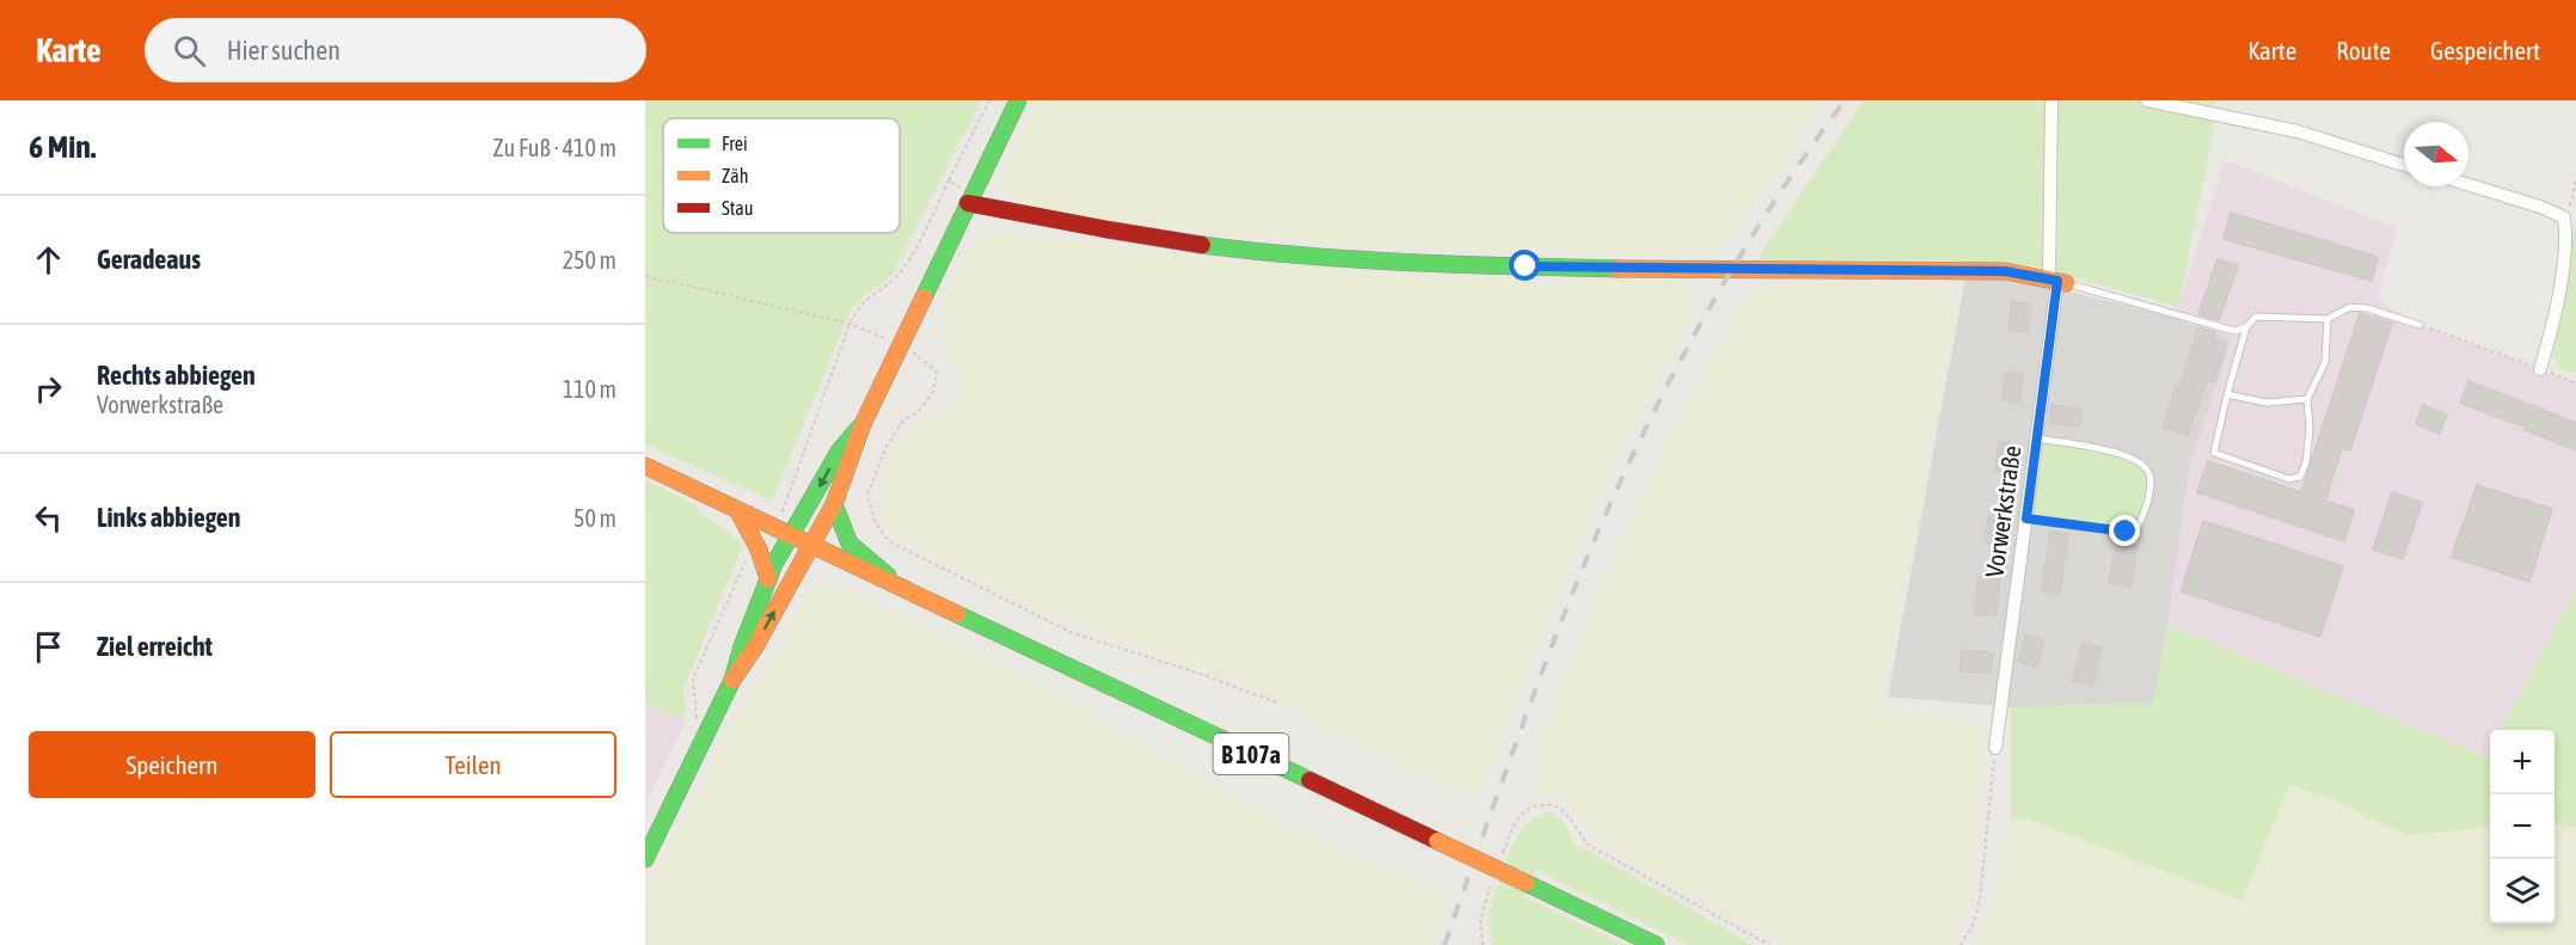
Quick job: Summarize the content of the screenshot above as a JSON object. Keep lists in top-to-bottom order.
{
  "streets": {
    "main road": ["B 107a"],
    "street": ["Vorwerkstraße"]
  },
  "legend": ["Frei", "Zäh", "Stau"],
  "north": "right",
  "page": {
    "header": "Karte",
    "search": "Hier suchen",
    "nav": ["Karte", "Route", "Gespeichert"],
    "heading": ["6 Min.", "Zu Fuß · 410 m"],
    "list": [
      ["Geradeaus", "250 m"],
      ["Rechts abbiegen", "Vorwerkstraße", "110 m"],
      ["Links abbiegen", "50 m"],
      "Ziel erreicht"
    ],
    "buttons": ["Speichern", "Teilen"],
    "map_buttons": ["+", "−"]
  }
}
